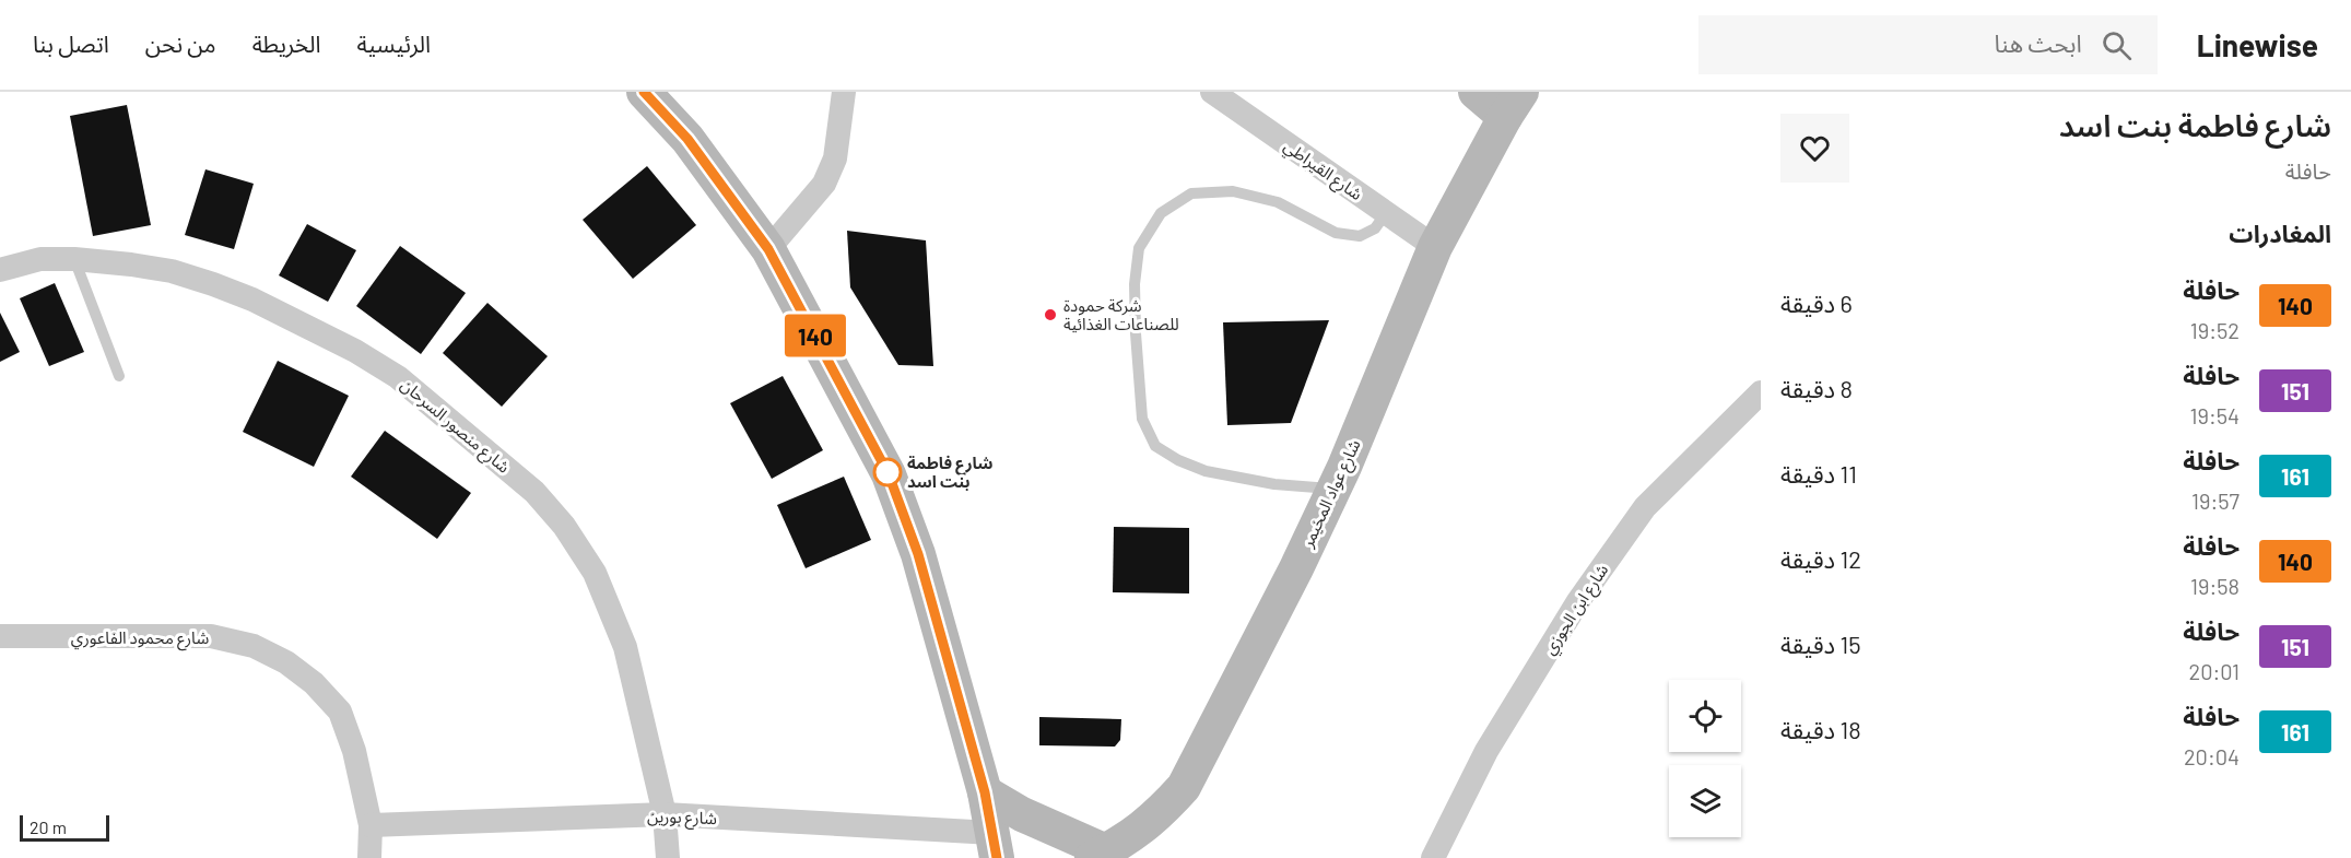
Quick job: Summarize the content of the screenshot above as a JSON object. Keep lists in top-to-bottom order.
{
  "streets": {
    "street": [
      "شارع القيراطي",
      "شارع منصور السرحان",
      "شارع عواد المخيمر",
      "شارع ابن الجوزي",
      "شارع محمود الفاعوري",
      "شارع بورين"
    ]
  },
  "crossings": [
    ["شارع القيراطي", "شارع عواد المخيمر"],
    ["شارع منصور السرحان", "شارع بورين"],
    ["شارع محمود الفاعوري", "شارع بورين"]
  ],
  "places": ["شركة حمودة للصناعات الغذائية", "شارع فاطمة بنت اسد"],
  "lines": ["bus line 140"],
  "scale_bar": "20 m",
  "page": {
    "header": "Linewise",
    "search": "ابحث هنا",
    "nav": [
      "الرئيسية",
      "الخريطة",
      "من نحن",
      "اتصل بنا"
    ],
    "heading": [
      ["شارع فاطمة بنت اسد", "حافلة"],
      "المغادرات"
    ],
    "on_map": "140",
    "list": [
      {
        "mark": "140",
        "name": "حافلة",
        "note": "19:52",
        "value": "6 دقيقة"
      },
      {
        "mark": "151",
        "name": "حافلة",
        "note": "19:54",
        "value": "8 دقيقة"
      },
      {
        "mark": "161",
        "name": "حافلة",
        "note": "19:57",
        "value": "11 دقيقة"
      },
      {
        "mark": "140",
        "name": "حافلة",
        "note": "19:58",
        "value": "12 دقيقة"
      },
      {
        "mark": "151",
        "name": "حافلة",
        "note": "20:01",
        "value": "15 دقيقة"
      },
      {
        "mark": "161",
        "name": "حافلة",
        "note": "20:04",
        "value": "18 دقيقة"
      }
    ],
    "scale": "20 m"
  }
}
